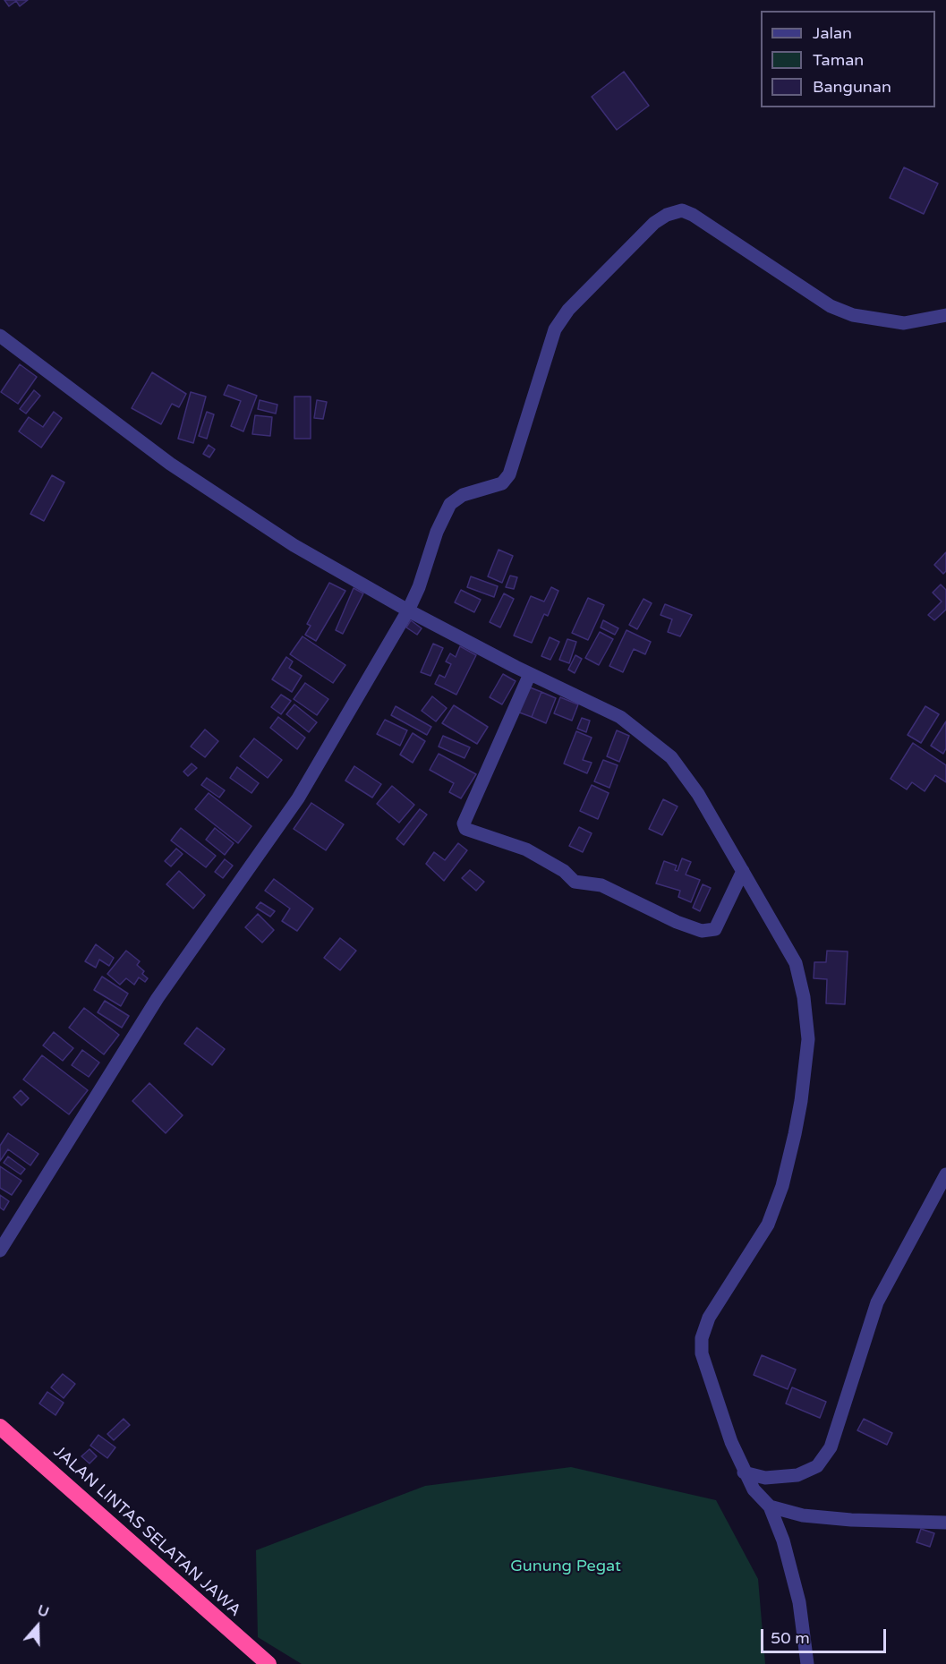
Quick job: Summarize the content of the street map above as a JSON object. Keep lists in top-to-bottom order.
{
  "streets": {
    "highway": ["JALAN LINTAS SELATAN JAWA"]
  },
  "parks": ["Gunung Pegat"],
  "legend": ["Jalan", "Taman", "Bangunan"],
  "scale_bar": "50 m",
  "north": "top"
}
